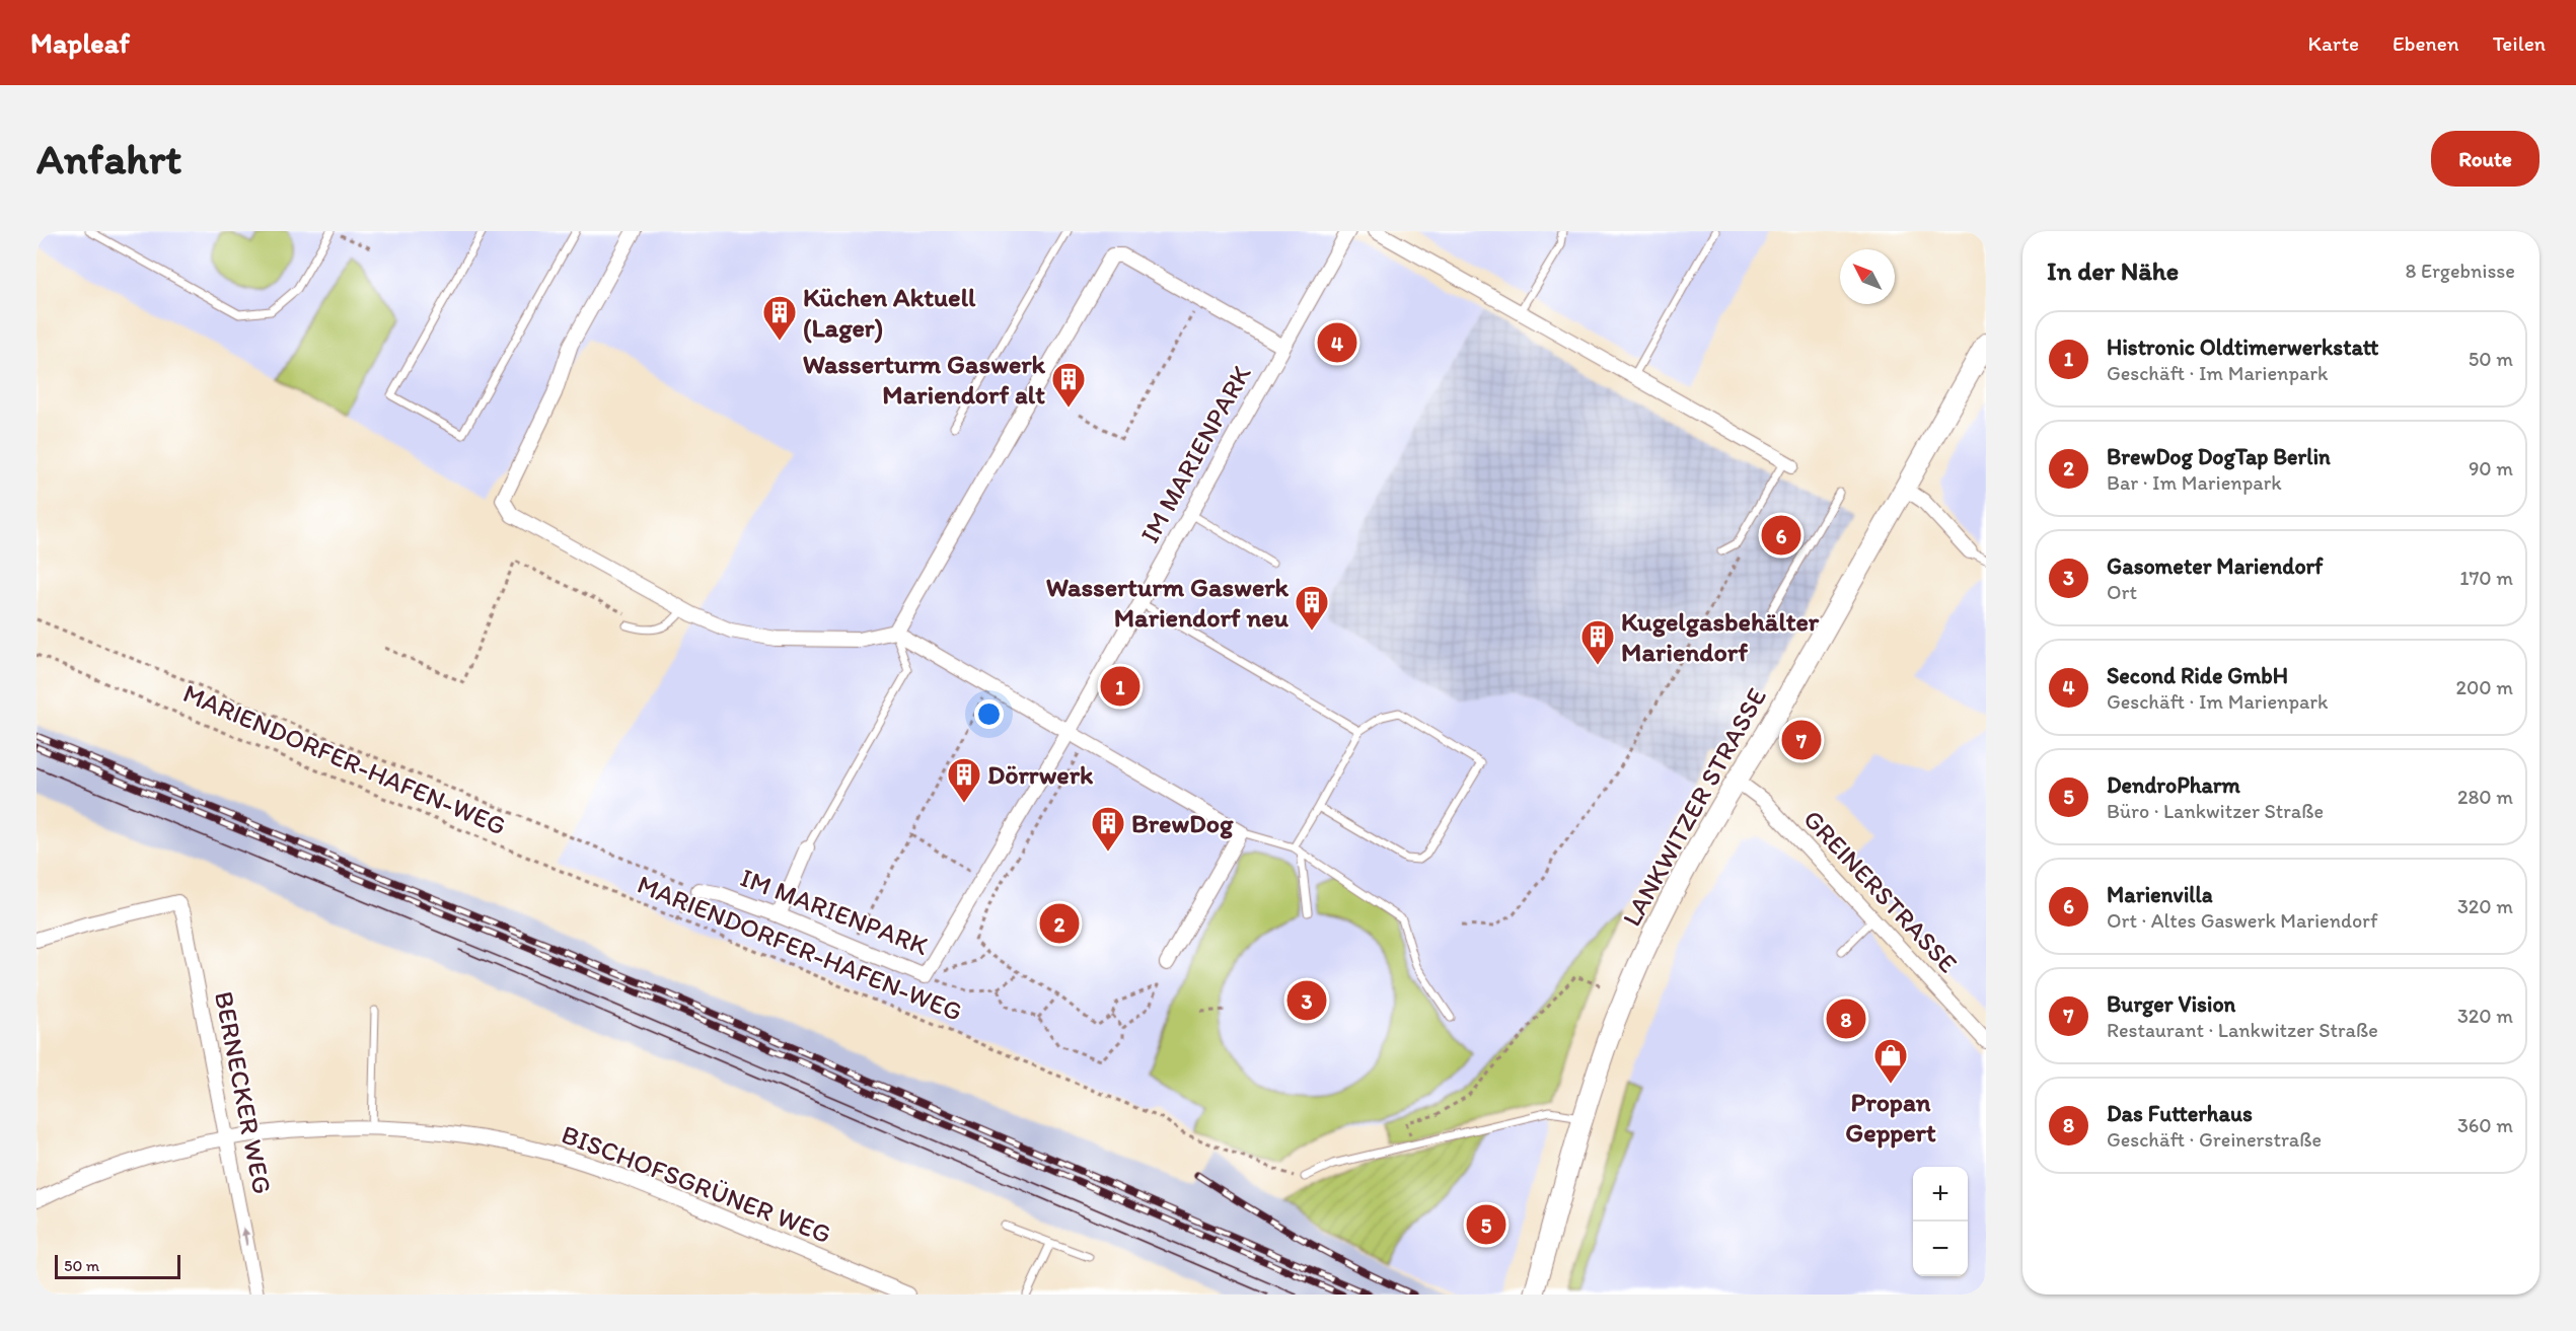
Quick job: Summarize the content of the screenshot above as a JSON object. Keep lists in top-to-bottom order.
{
  "streets": {
    "main road": ["LANKWITZER STRASSE"],
    "street": [
      "IM MARIENPARK",
      "GREINERSTRASSE",
      "BERNECKER WEG",
      "BISCHOFSGRÜNER WEG"
    ],
    "path": ["MARIENDORFER-HAFEN-WEG"]
  },
  "crossings": [
    ["LANKWITZER STRASSE", "GREINERSTRASSE"],
    ["BERNECKER WEG", "BISCHOFSGRÜNER WEG"]
  ],
  "places": {
    "building": [
      "Küchen Aktuell (Lager)",
      "Wasserturm Gaswerk Mariendorf alt",
      "Wasserturm Gaswerk Mariendorf neu",
      "Kugelgasbehälter Mariendorf",
      "Dörrwerk",
      "BrewDog"
    ],
    "shop": ["Propan Geppert"]
  },
  "scale_bar": "50 m",
  "north": "top left",
  "page": {
    "header": "Mapleaf",
    "nav": ["Karte", "Ebenen", "Teilen"],
    "buttons": "Route",
    "title": "Anfahrt",
    "heading": ["In der Nähe", "8 Ergebnisse"],
    "list": [
      {
        "mark": "1",
        "name": "Histronic Oldtimerwerkstatt",
        "note": "Geschäft · Im Marienpark",
        "value": "50 m"
      },
      {
        "mark": "2",
        "name": "BrewDog DogTap Berlin",
        "note": "Bar · Im Marienpark",
        "value": "90 m"
      },
      {
        "mark": "3",
        "name": "Gasometer Mariendorf",
        "note": "Ort",
        "value": "170 m"
      },
      {
        "mark": "4",
        "name": "Second Ride GmbH",
        "note": "Geschäft · Im Marienpark",
        "value": "200 m"
      },
      {
        "mark": "5",
        "name": "DendroPharm",
        "note": "Büro · Lankwitzer Straße",
        "value": "280 m"
      },
      {
        "mark": "6",
        "name": "Marienvilla",
        "note": "Ort · Altes Gaswerk Mariendorf",
        "value": "320 m"
      },
      {
        "mark": "7",
        "name": "Burger Vision",
        "note": "Restaurant · Lankwitzer Straße",
        "value": "320 m"
      },
      {
        "mark": "8",
        "name": "Das Futterhaus",
        "note": "Geschäft · Greinerstraße",
        "value": "360 m"
      }
    ],
    "pins": [
      "4",
      "6",
      "1",
      "7",
      "2",
      "3",
      "8",
      "5"
    ],
    "map_buttons": ["+", "−"],
    "scale": "50 m"
  }
}
